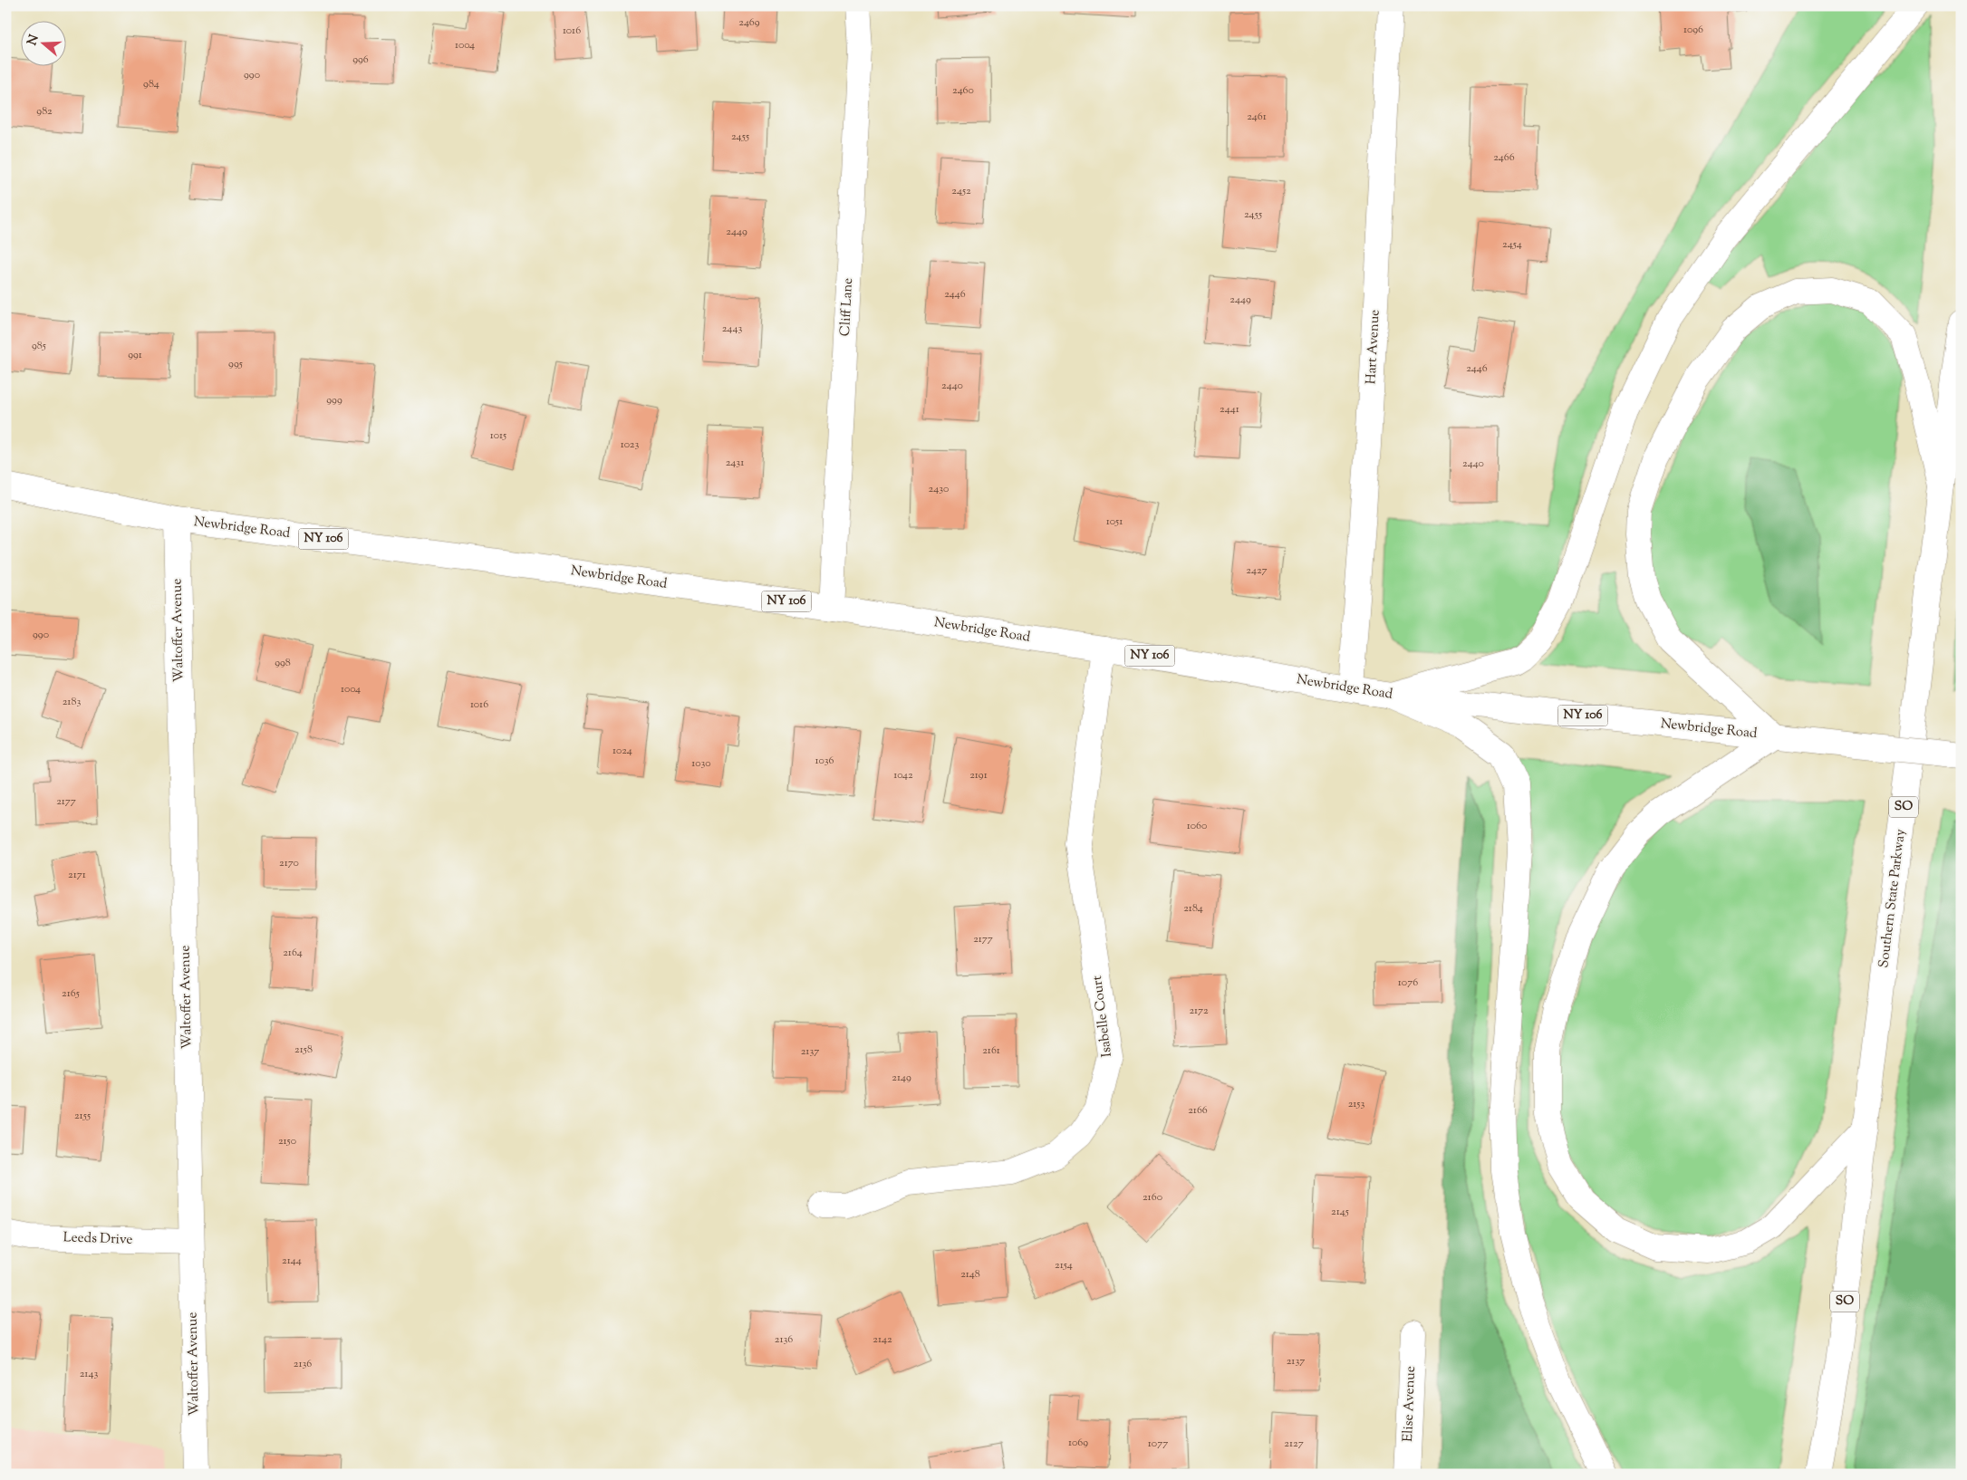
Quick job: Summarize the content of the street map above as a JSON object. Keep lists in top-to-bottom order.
{
  "streets": {
    "main road": [
      "Cliff Lane",
      "Hart Avenue",
      "Newbridge Road",
      "NY 106",
      "Waltoffer Avenue",
      "SO",
      "Southern State Parkway",
      "Isabelle Court",
      "Leeds Drive",
      "Elise Avenue"
    ]
  },
  "crossings": [
    ["Cliff Lane", "Newbridge Road"],
    ["Hart Avenue", "Newbridge Road"],
    ["Newbridge Road", "Waltoffer Avenue"],
    ["Newbridge Road", "Isabelle Court"],
    ["Waltoffer Avenue", "Leeds Drive"]
  ],
  "house_numbers": [
    "2469",
    "1096",
    "1016",
    "1004",
    "996",
    "990",
    "984",
    "2460",
    "982",
    "2461",
    "2455",
    "2466",
    "2452",
    "2455",
    "2449",
    "2454",
    "2446",
    "2449",
    "2443",
    "985",
    "991",
    "995",
    "2446",
    "2440",
    "999",
    "2441",
    "1015",
    "1023",
    "2431",
    "2440",
    "2430",
    "1051",
    "2427",
    "990",
    "998",
    "1004",
    "2183",
    "1016",
    "1024",
    "1036",
    "1030",
    "1042",
    "2191",
    "2177",
    "1060",
    "2170",
    "2171",
    "2184",
    "2177",
    "2164",
    "1076",
    "2165",
    "2172",
    "2158",
    "2161",
    "2137",
    "2149",
    "2153",
    "2166",
    "2155",
    "2150",
    "2160",
    "2145",
    "2144",
    "2154",
    "2148",
    "2136",
    "2142",
    "2137",
    "2136",
    "2143",
    "1069",
    "1077",
    "2127"
  ],
  "north": "left"
}
